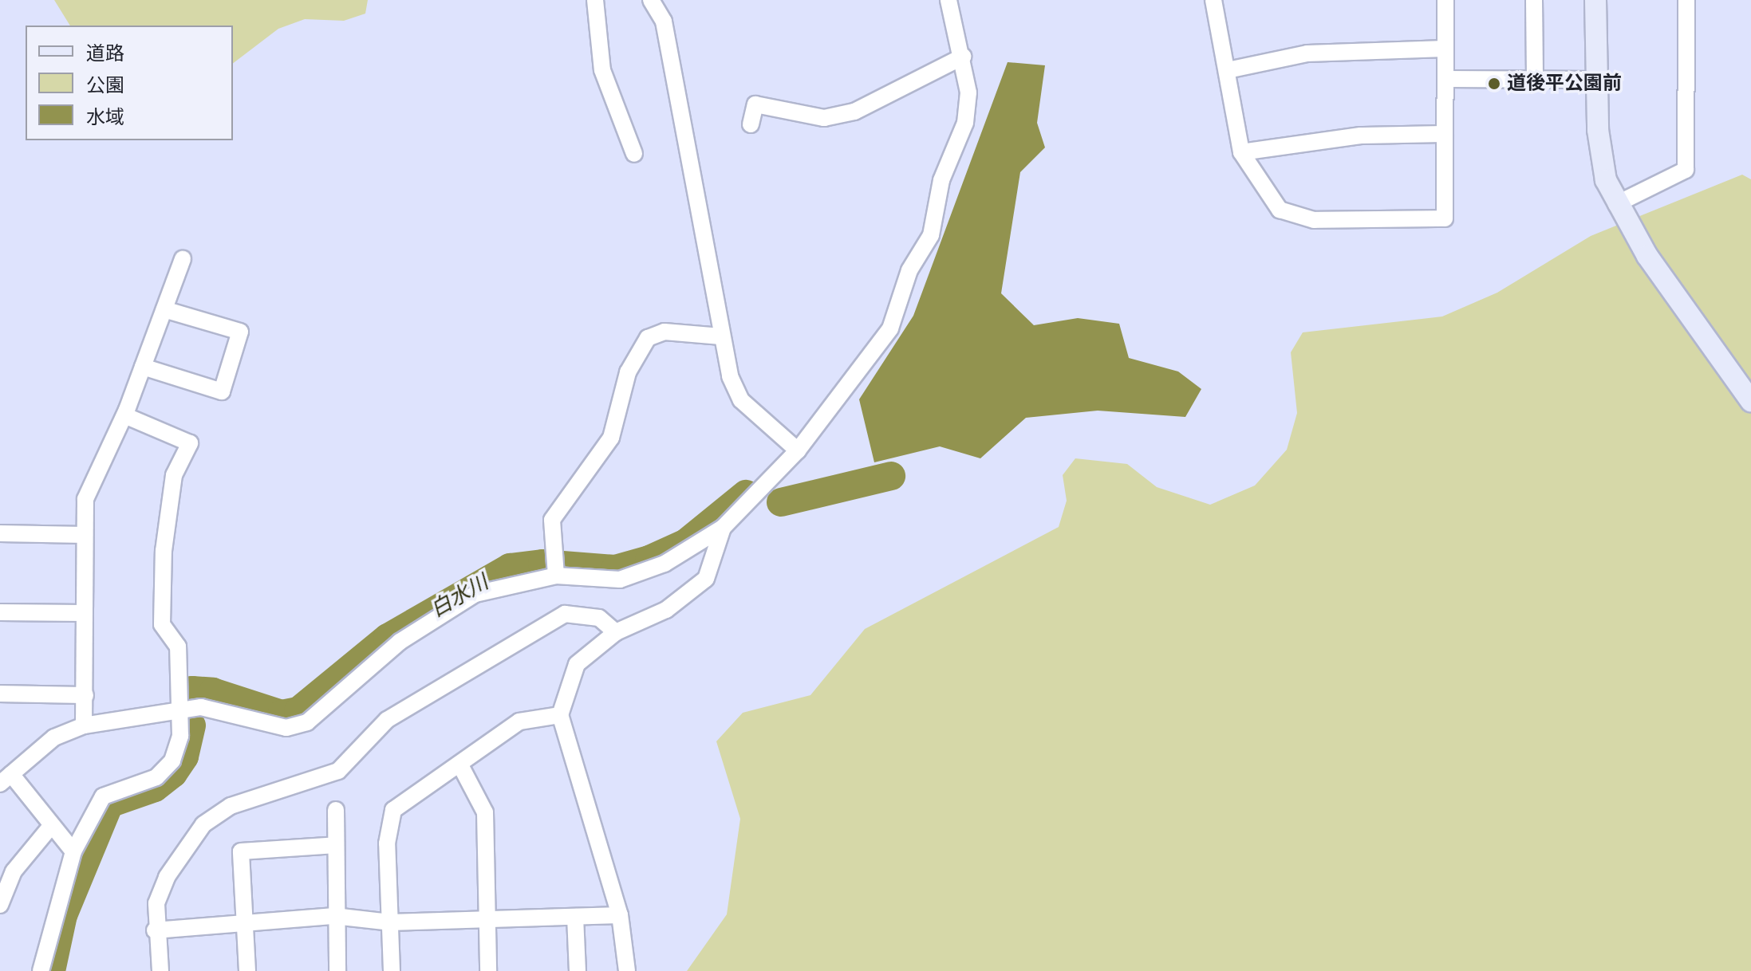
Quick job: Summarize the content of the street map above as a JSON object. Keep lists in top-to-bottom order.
{
  "water": ["白水川"],
  "places": ["道後平公園前"],
  "legend": ["道路", "公園", "水域"]
}
